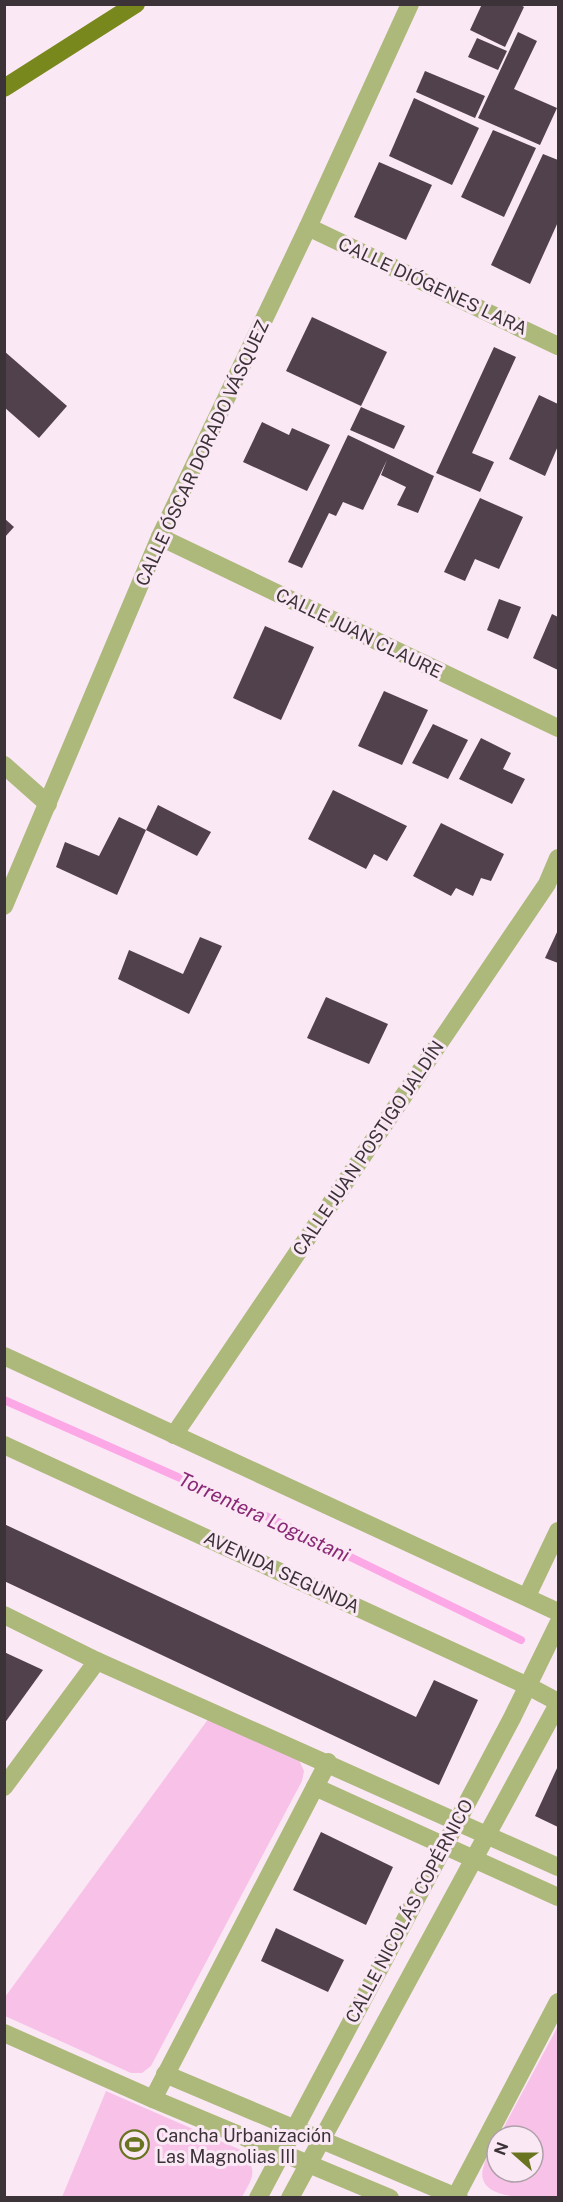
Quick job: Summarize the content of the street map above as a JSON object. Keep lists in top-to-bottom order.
{
  "streets": {
    "street": [
      "CALLE DIÓGENES LARA",
      "CALLE ÓSCAR DORADO VÁSQUEZ",
      "CALLE JUAN CLAURE",
      "CALLE JUAN POSTIGO JALDÍN",
      "AVENIDA SEGUNDA",
      "CALLE NICOLÁS COPÉRNICO"
    ]
  },
  "crossings": [
    ["CALLE DIÓGENES LARA", "CALLE ÓSCAR DORADO VÁSQUEZ"],
    ["CALLE ÓSCAR DORADO VÁSQUEZ", "CALLE JUAN CLAURE"],
    ["AVENIDA SEGUNDA", "CALLE NICOLÁS COPÉRNICO"]
  ],
  "water": ["Torrentera Logustani"],
  "places": {
    "sports": ["Cancha Urbanización Las Magnolias III"]
  },
  "north": "left"
}
